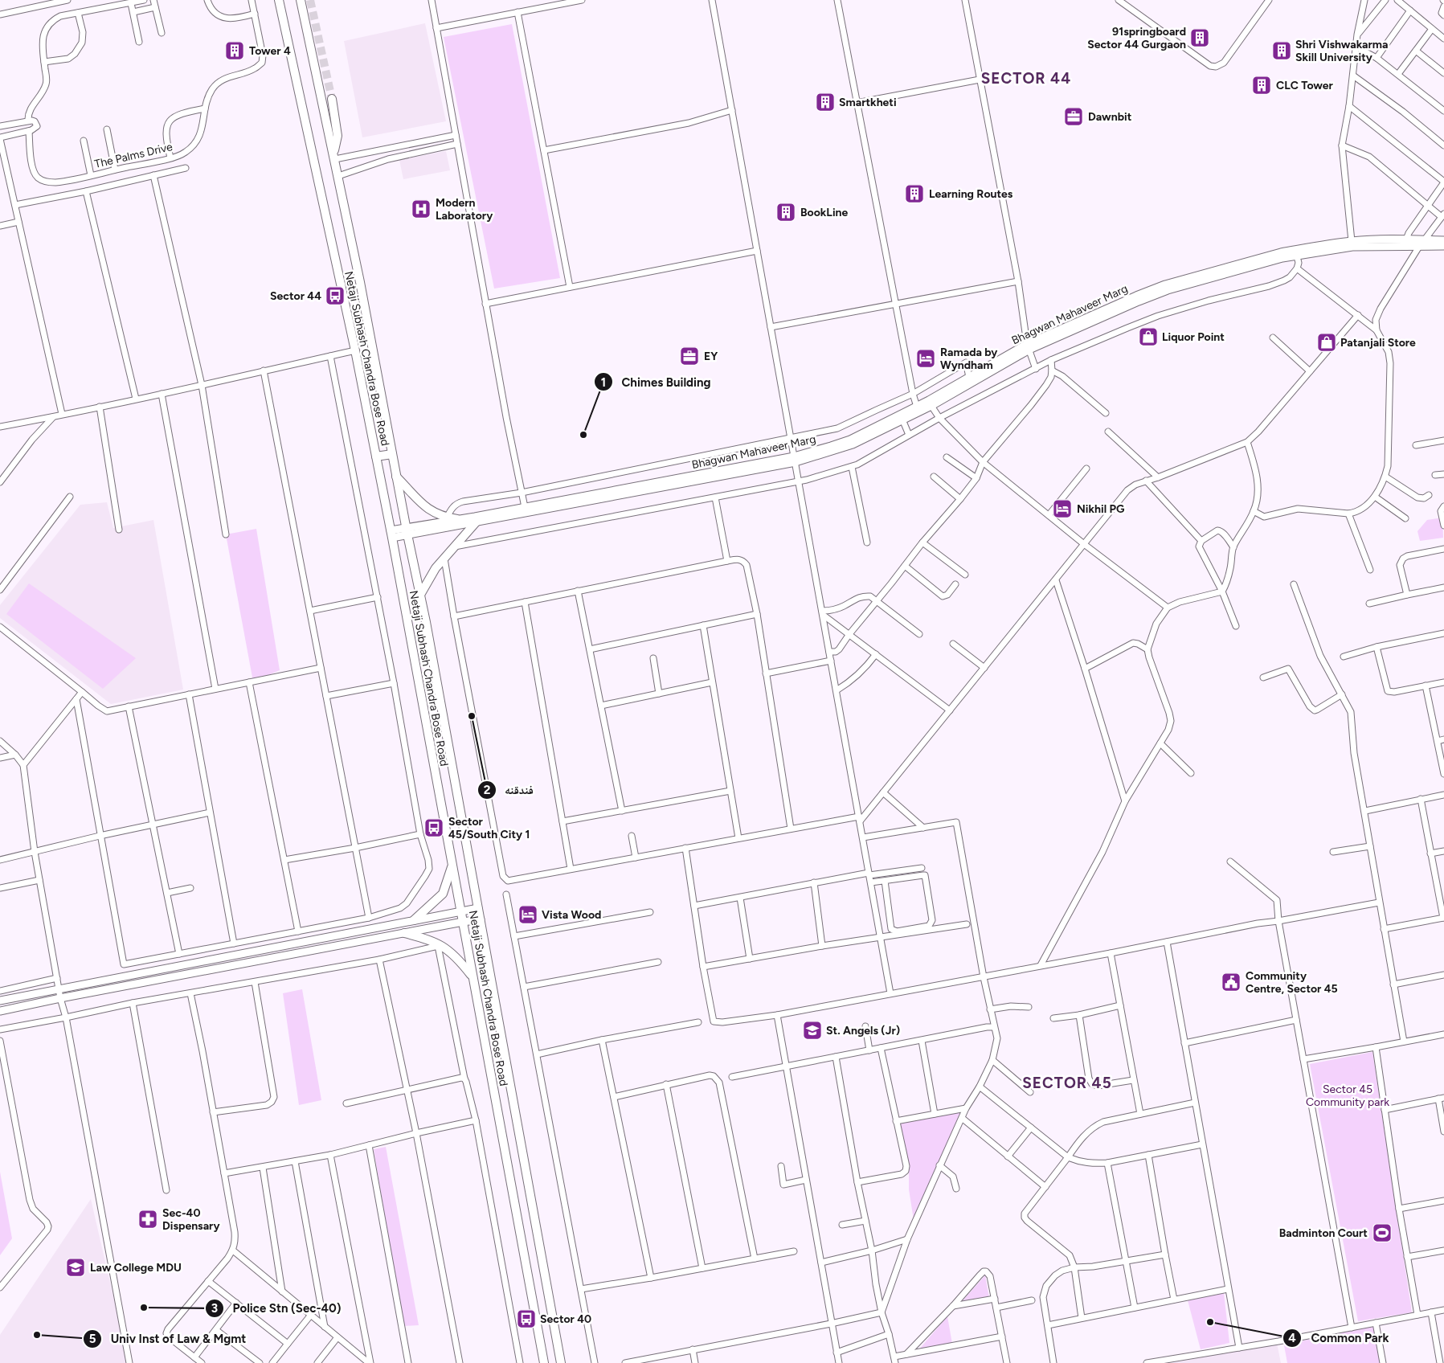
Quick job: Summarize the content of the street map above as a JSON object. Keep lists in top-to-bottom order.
{
  "streets": {
    "main road": ["Netaji Subhash Chandra Bose Road"],
    "street": ["The Palms Drive", "Bhagwan Mahaveer Marg"]
  },
  "crossings": [
    ["Bhagwan Mahaveer Marg", "Netaji Subhash Chandra Bose Road"]
  ],
  "districts": ["SECTOR 44", "SECTOR 45"],
  "parks": ["Sector 45 Community park"],
  "places": {
    "building": [
      "91springboard Sector 44 Gurgaon",
      "Tower 4",
      "Shri Vishwakarma Skill University",
      "CLC Tower",
      "Smartkheti",
      "Learning Routes",
      "BookLine"
    ],
    "office": ["Dawnbit", "EY"],
    "hospital": ["Modern Laboratory"],
    "bus stop": ["Sector 44", "Sector 45/South City 1", "Sector 40"],
    "shop": ["Liquor Point", "Patanjali Store"],
    "hotel": ["Ramada by Wyndham", "Nikhil PG", "Vista Wood"],
    "other": [
      "Chimes Building",
      "فندقنه",
      "Police Stn (Sec-40)",
      "Common Park",
      "Univ Inst of Law & Mgmt"
    ],
    "public building": ["Community Centre, Sector 45"],
    "school or university": ["St. Angels (Jr)", "Law College MDU"],
    "pharmacy": ["Sec-40 Dispensary"],
    "sports": ["Badminton Court"]
  }
}
